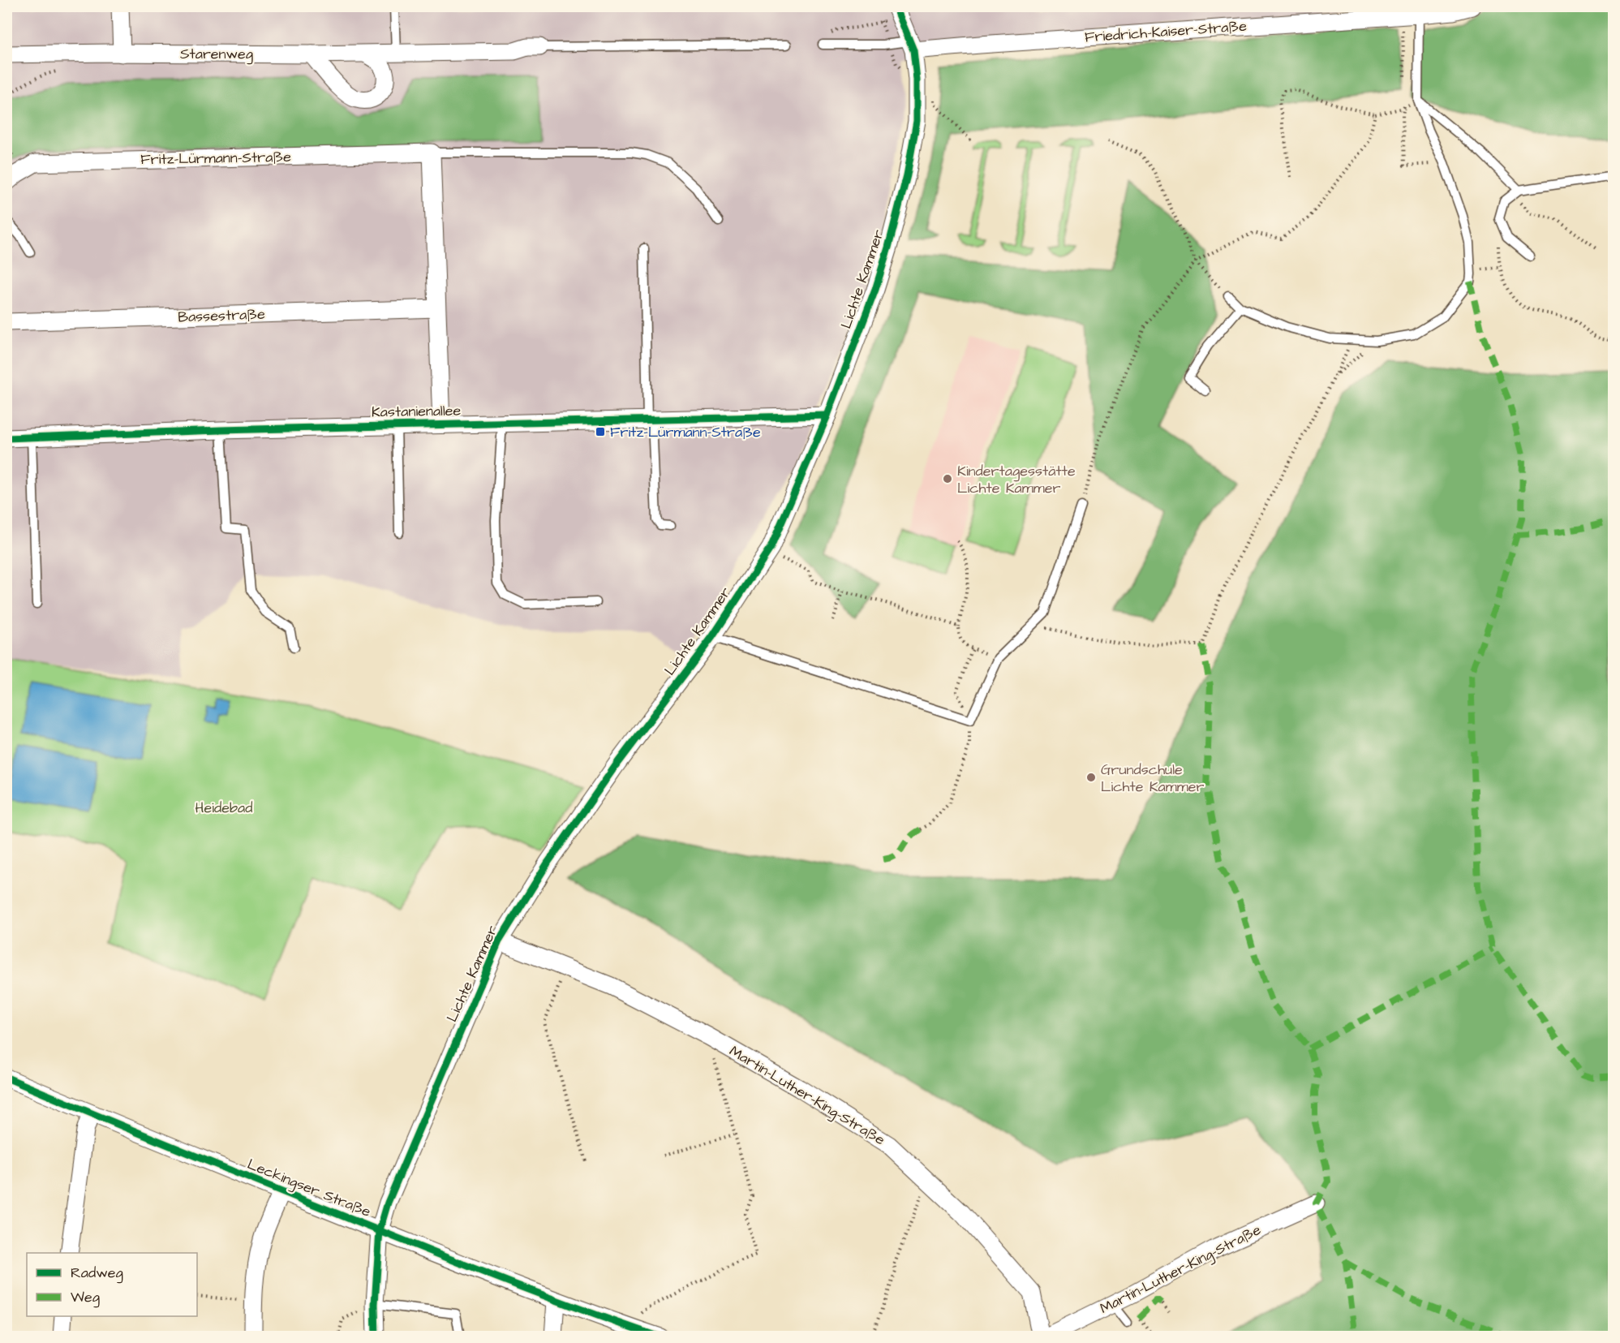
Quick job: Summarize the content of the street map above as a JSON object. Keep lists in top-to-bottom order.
{
  "streets": {
    "street": [
      "Friedrich-Kaiser-Straße",
      "Starenweg",
      "Fritz-Lürmann-Straße",
      "Lichte Kammer",
      "Bassestraße",
      "Kastanienallee",
      "Martin-Luther-King-Straße",
      "Leckingser Straße"
    ]
  },
  "crossings": [
    ["Friedrich-Kaiser-Straße", "Lichte Kammer"],
    ["Lichte Kammer", "Kastanienallee"],
    ["Lichte Kammer", "Martin-Luther-King-Straße"],
    ["Lichte Kammer", "Leckingser Straße"]
  ],
  "parks": ["Heidebad"],
  "places": {
    "transit": ["Fritz-Lürmann-Straße"],
    "other": ["Kindertagesstätte Lichte Kammer", "Grundschule Lichte Kammer"]
  },
  "legend": ["Radweg", "Weg"]
}
